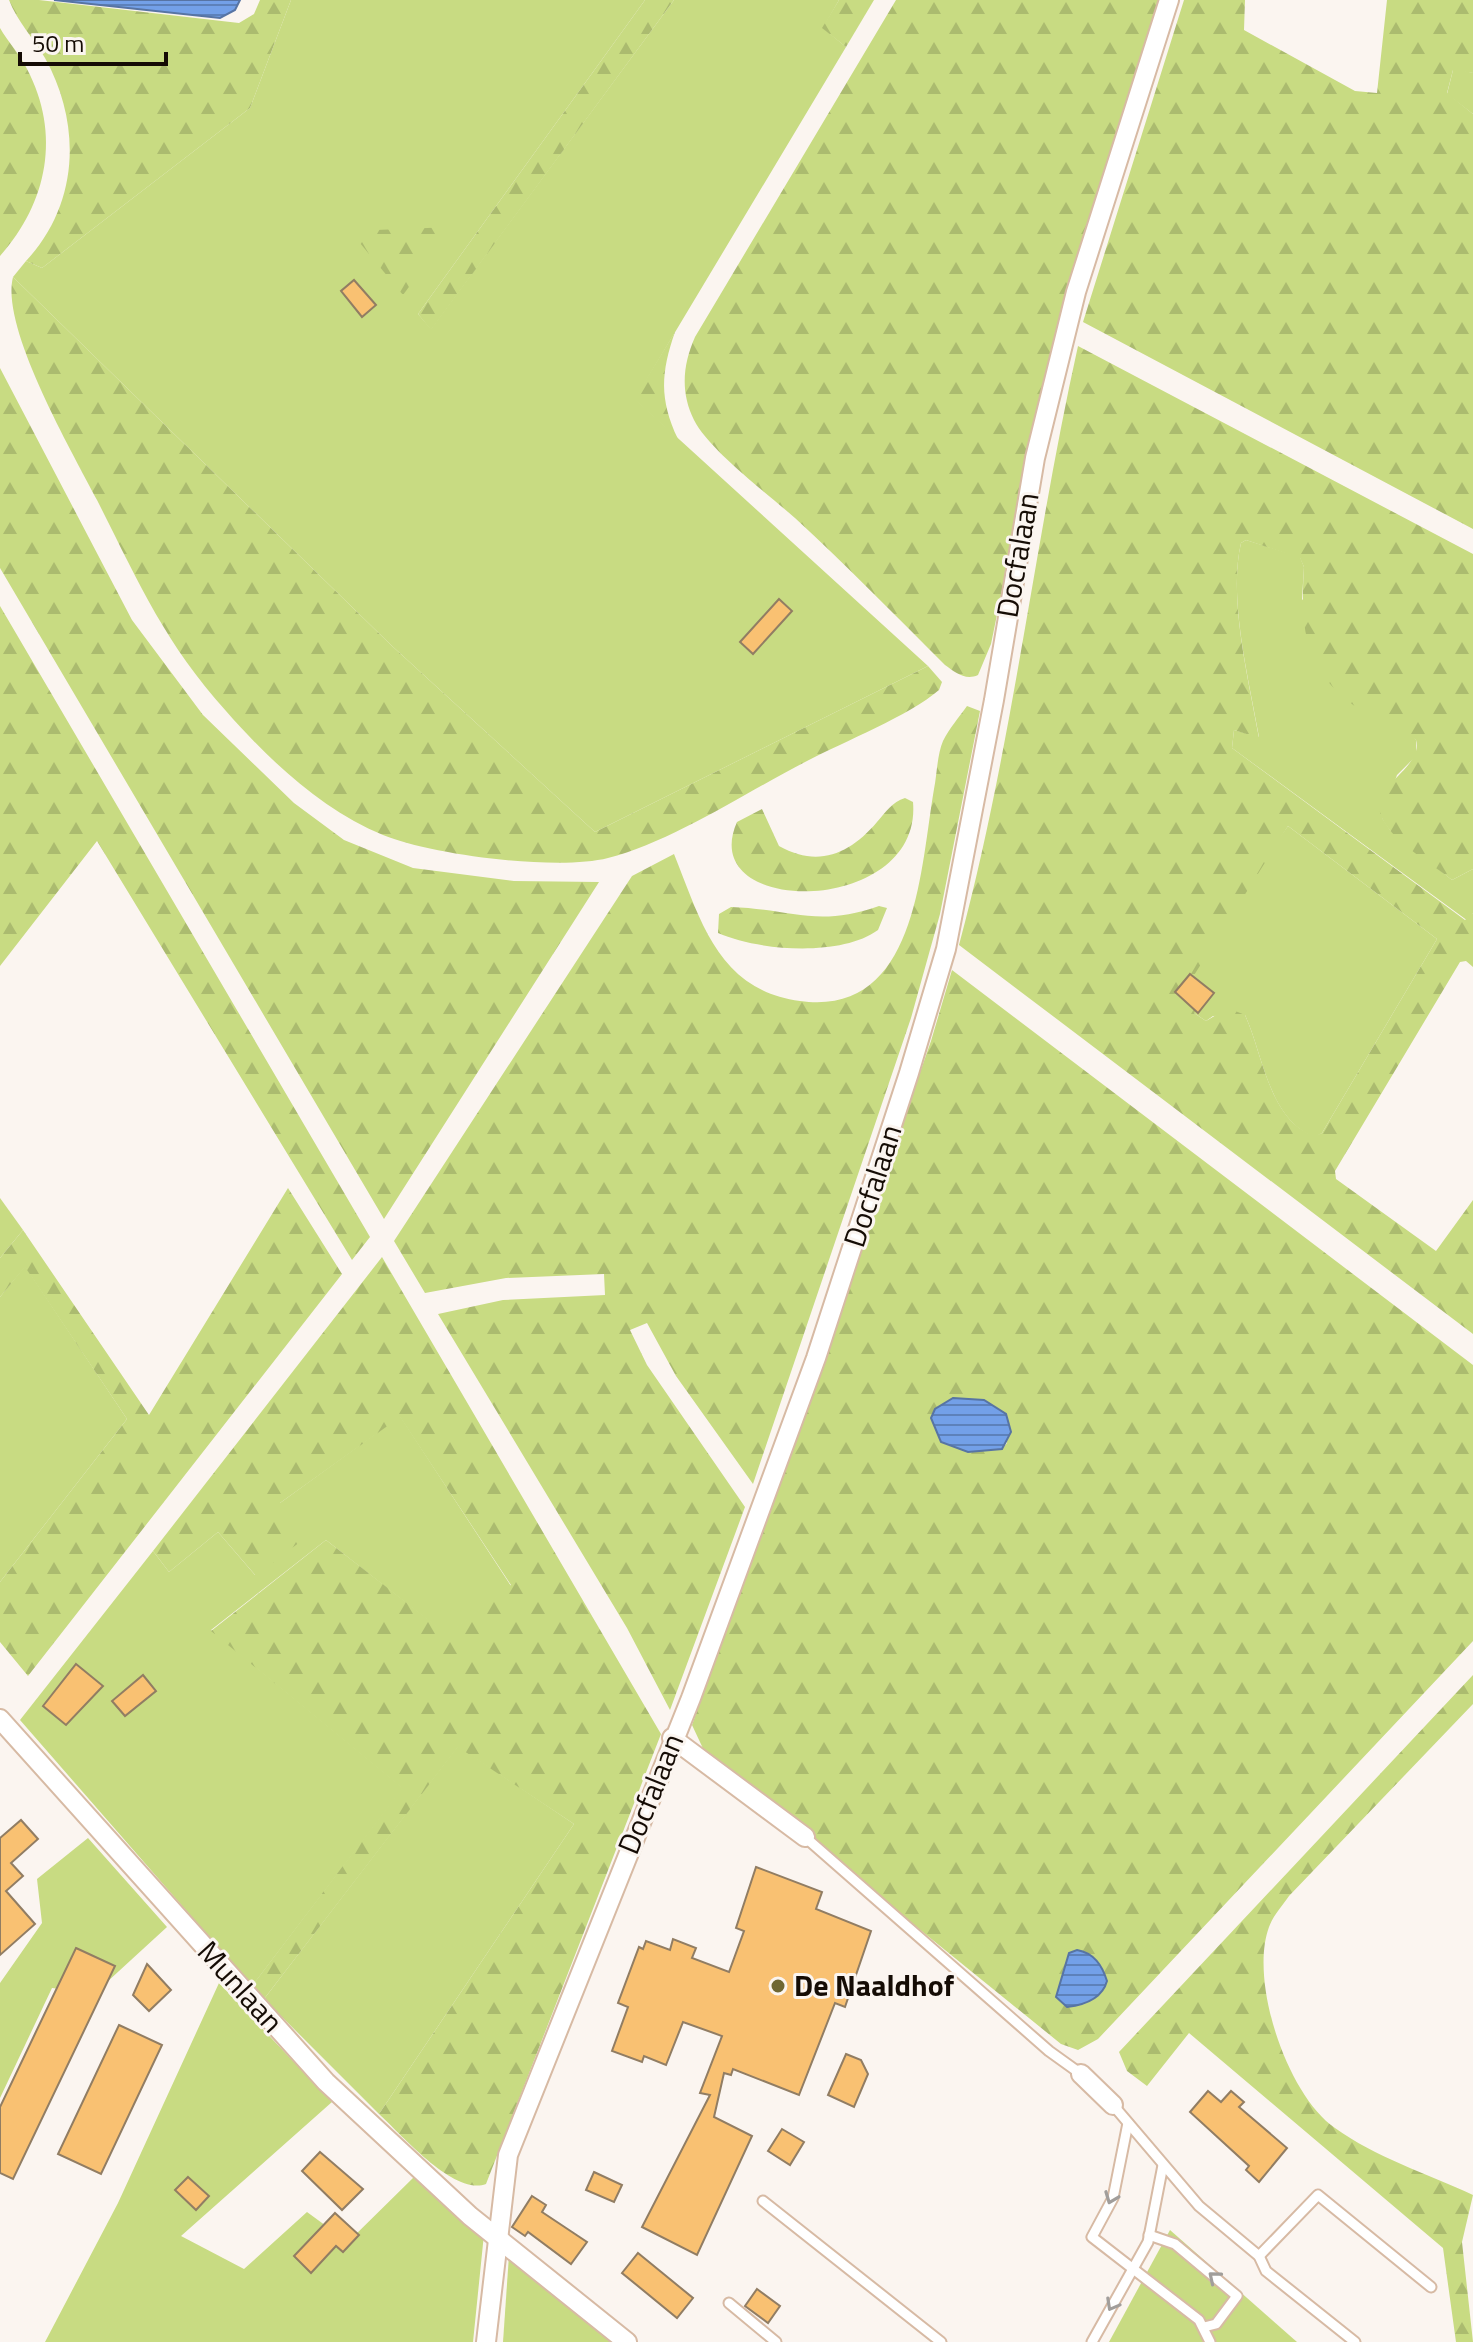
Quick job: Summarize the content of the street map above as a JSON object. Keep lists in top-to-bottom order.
{
  "streets": {
    "street": ["Docfalaan", "Munlaan"]
  },
  "crossings": [
    ["Docfalaan", "Munlaan"]
  ],
  "places": ["De Naaldhof"],
  "scale_bar": "50 m"
}
